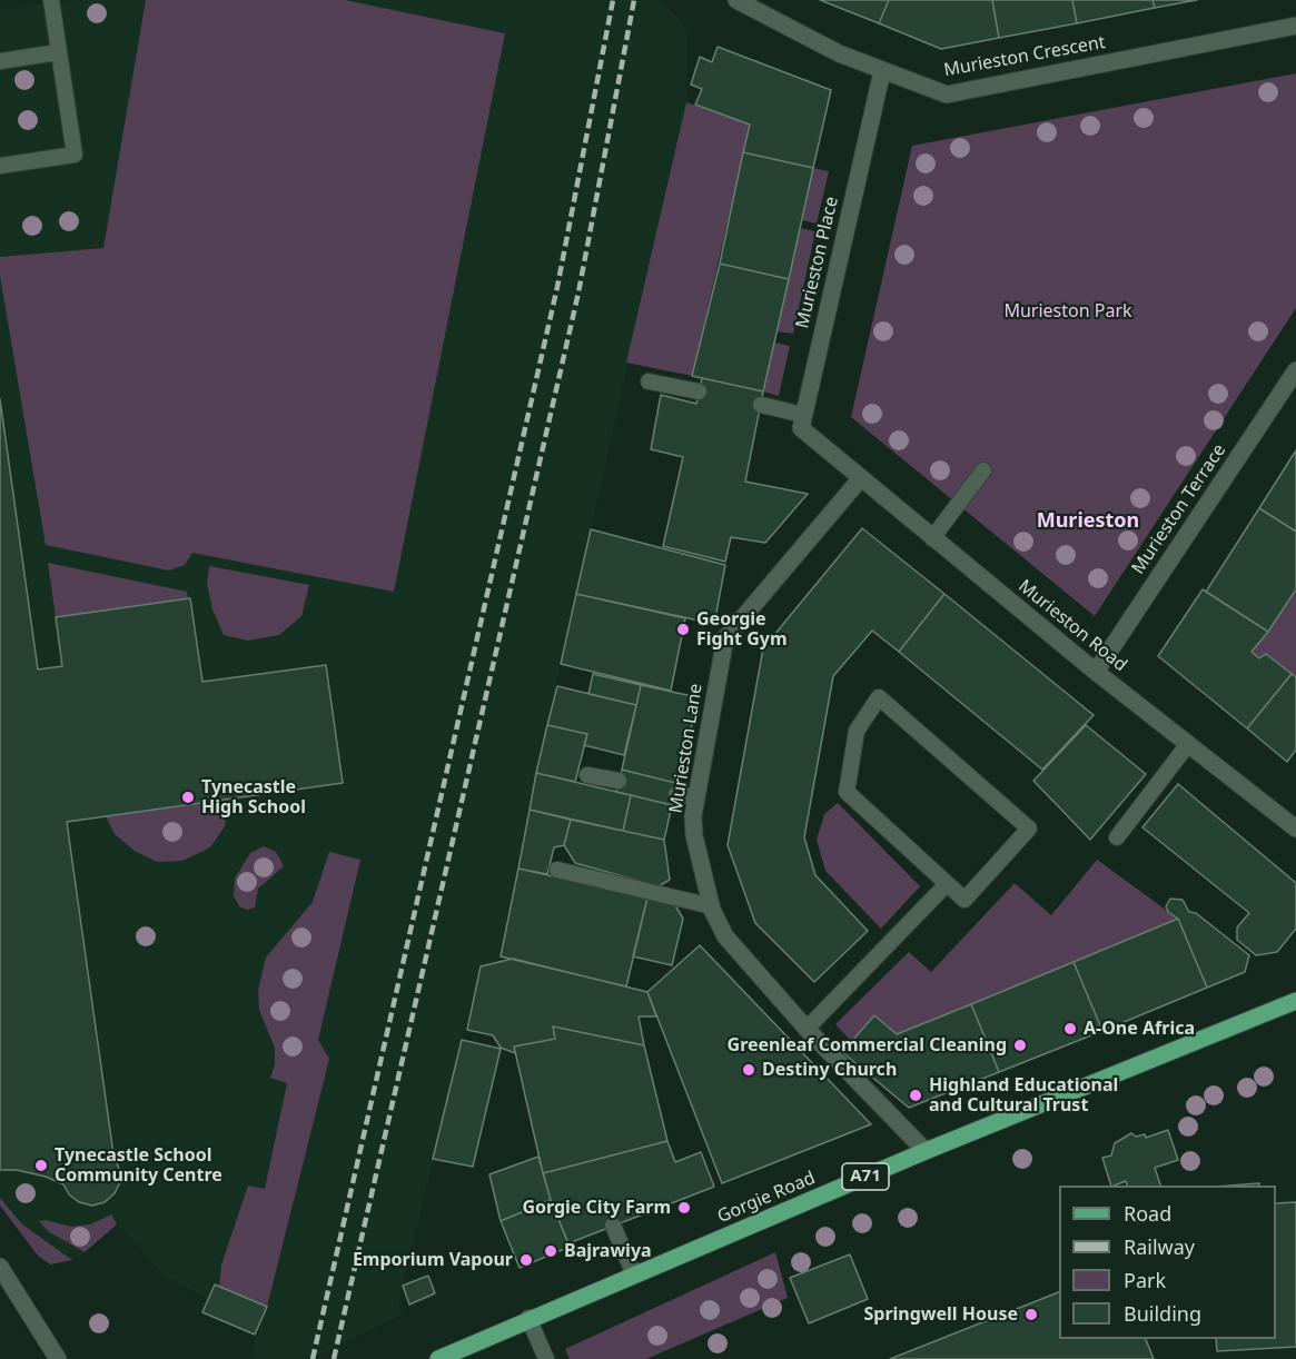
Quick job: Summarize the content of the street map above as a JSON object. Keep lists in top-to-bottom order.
{
  "streets": {
    "main road": ["A71", "Gorgie Road"],
    "street": [
      "Murieston Crescent",
      "Murieston Place",
      "Murieston Terrace",
      "Murieston Road",
      "Murieston Lane"
    ]
  },
  "crossings": [
    ["Murieston Crescent", "Murieston Place"],
    ["Murieston Place", "Murieston Road"],
    ["Murieston Terrace", "Murieston Road"],
    ["Murieston Road", "Murieston Lane"],
    ["Murieston Lane", "Gorgie Road"]
  ],
  "districts": ["Murieston"],
  "parks": ["Murieston Park"],
  "places": [
    "Georgie Fight Gym",
    "Tynecastle High School",
    "A-One Africa",
    "Greenleaf Commercial Cleaning",
    "Destiny Church",
    "Highland Educational and Cultural Trust",
    "Tynecastle School Community Centre",
    "Gorgie City Farm",
    "Bajrawiya",
    "Emporium Vapour",
    "Springwell House"
  ],
  "legend": [
    "Road",
    "Railway",
    "Park",
    "Building"
  ]
}
